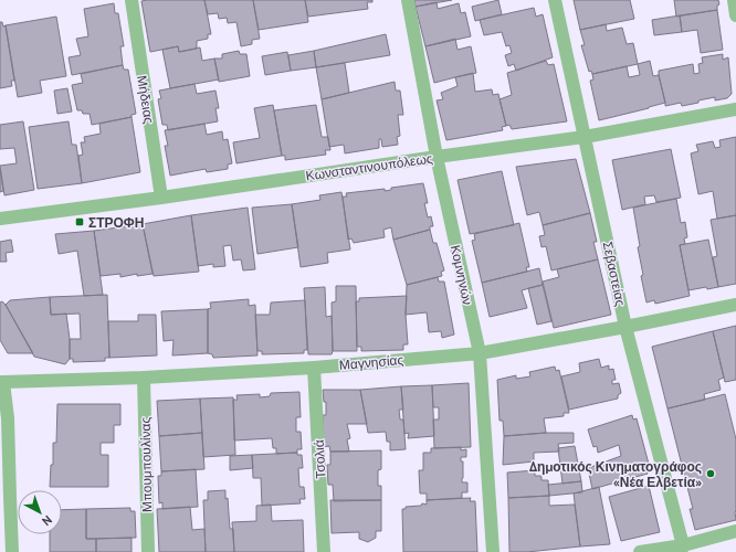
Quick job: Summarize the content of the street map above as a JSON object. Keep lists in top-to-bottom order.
{
  "streets": {
    "street": [
      "Μήδειας",
      "Κωνσταντινουπόλεως",
      "Σεβαστείας",
      "Κομνηνών",
      "Μαγνησίας",
      "Τσολιά",
      "Μπουμπουλίνας"
    ]
  },
  "crossings": [
    ["Μήδειας", "Κωνσταντινουπόλεως"],
    ["Κωνσταντινουπόλεως", "Σεβαστείας"],
    ["Κωνσταντινουπόλεως", "Κομνηνών"],
    ["Σεβαστείας", "Μαγνησίας"],
    ["Κομνηνών", "Μαγνησίας"],
    ["Μαγνησίας", "Τσολιά"],
    ["Μαγνησίας", "Μπουμπουλίνας"]
  ],
  "places": {
    "transit": ["ΣΤΡΟΦΗ"],
    "other": ["Δημοτικός Κινηματογράφος «Νέα Ελβετία»"]
  },
  "north": "bottom right"
}
